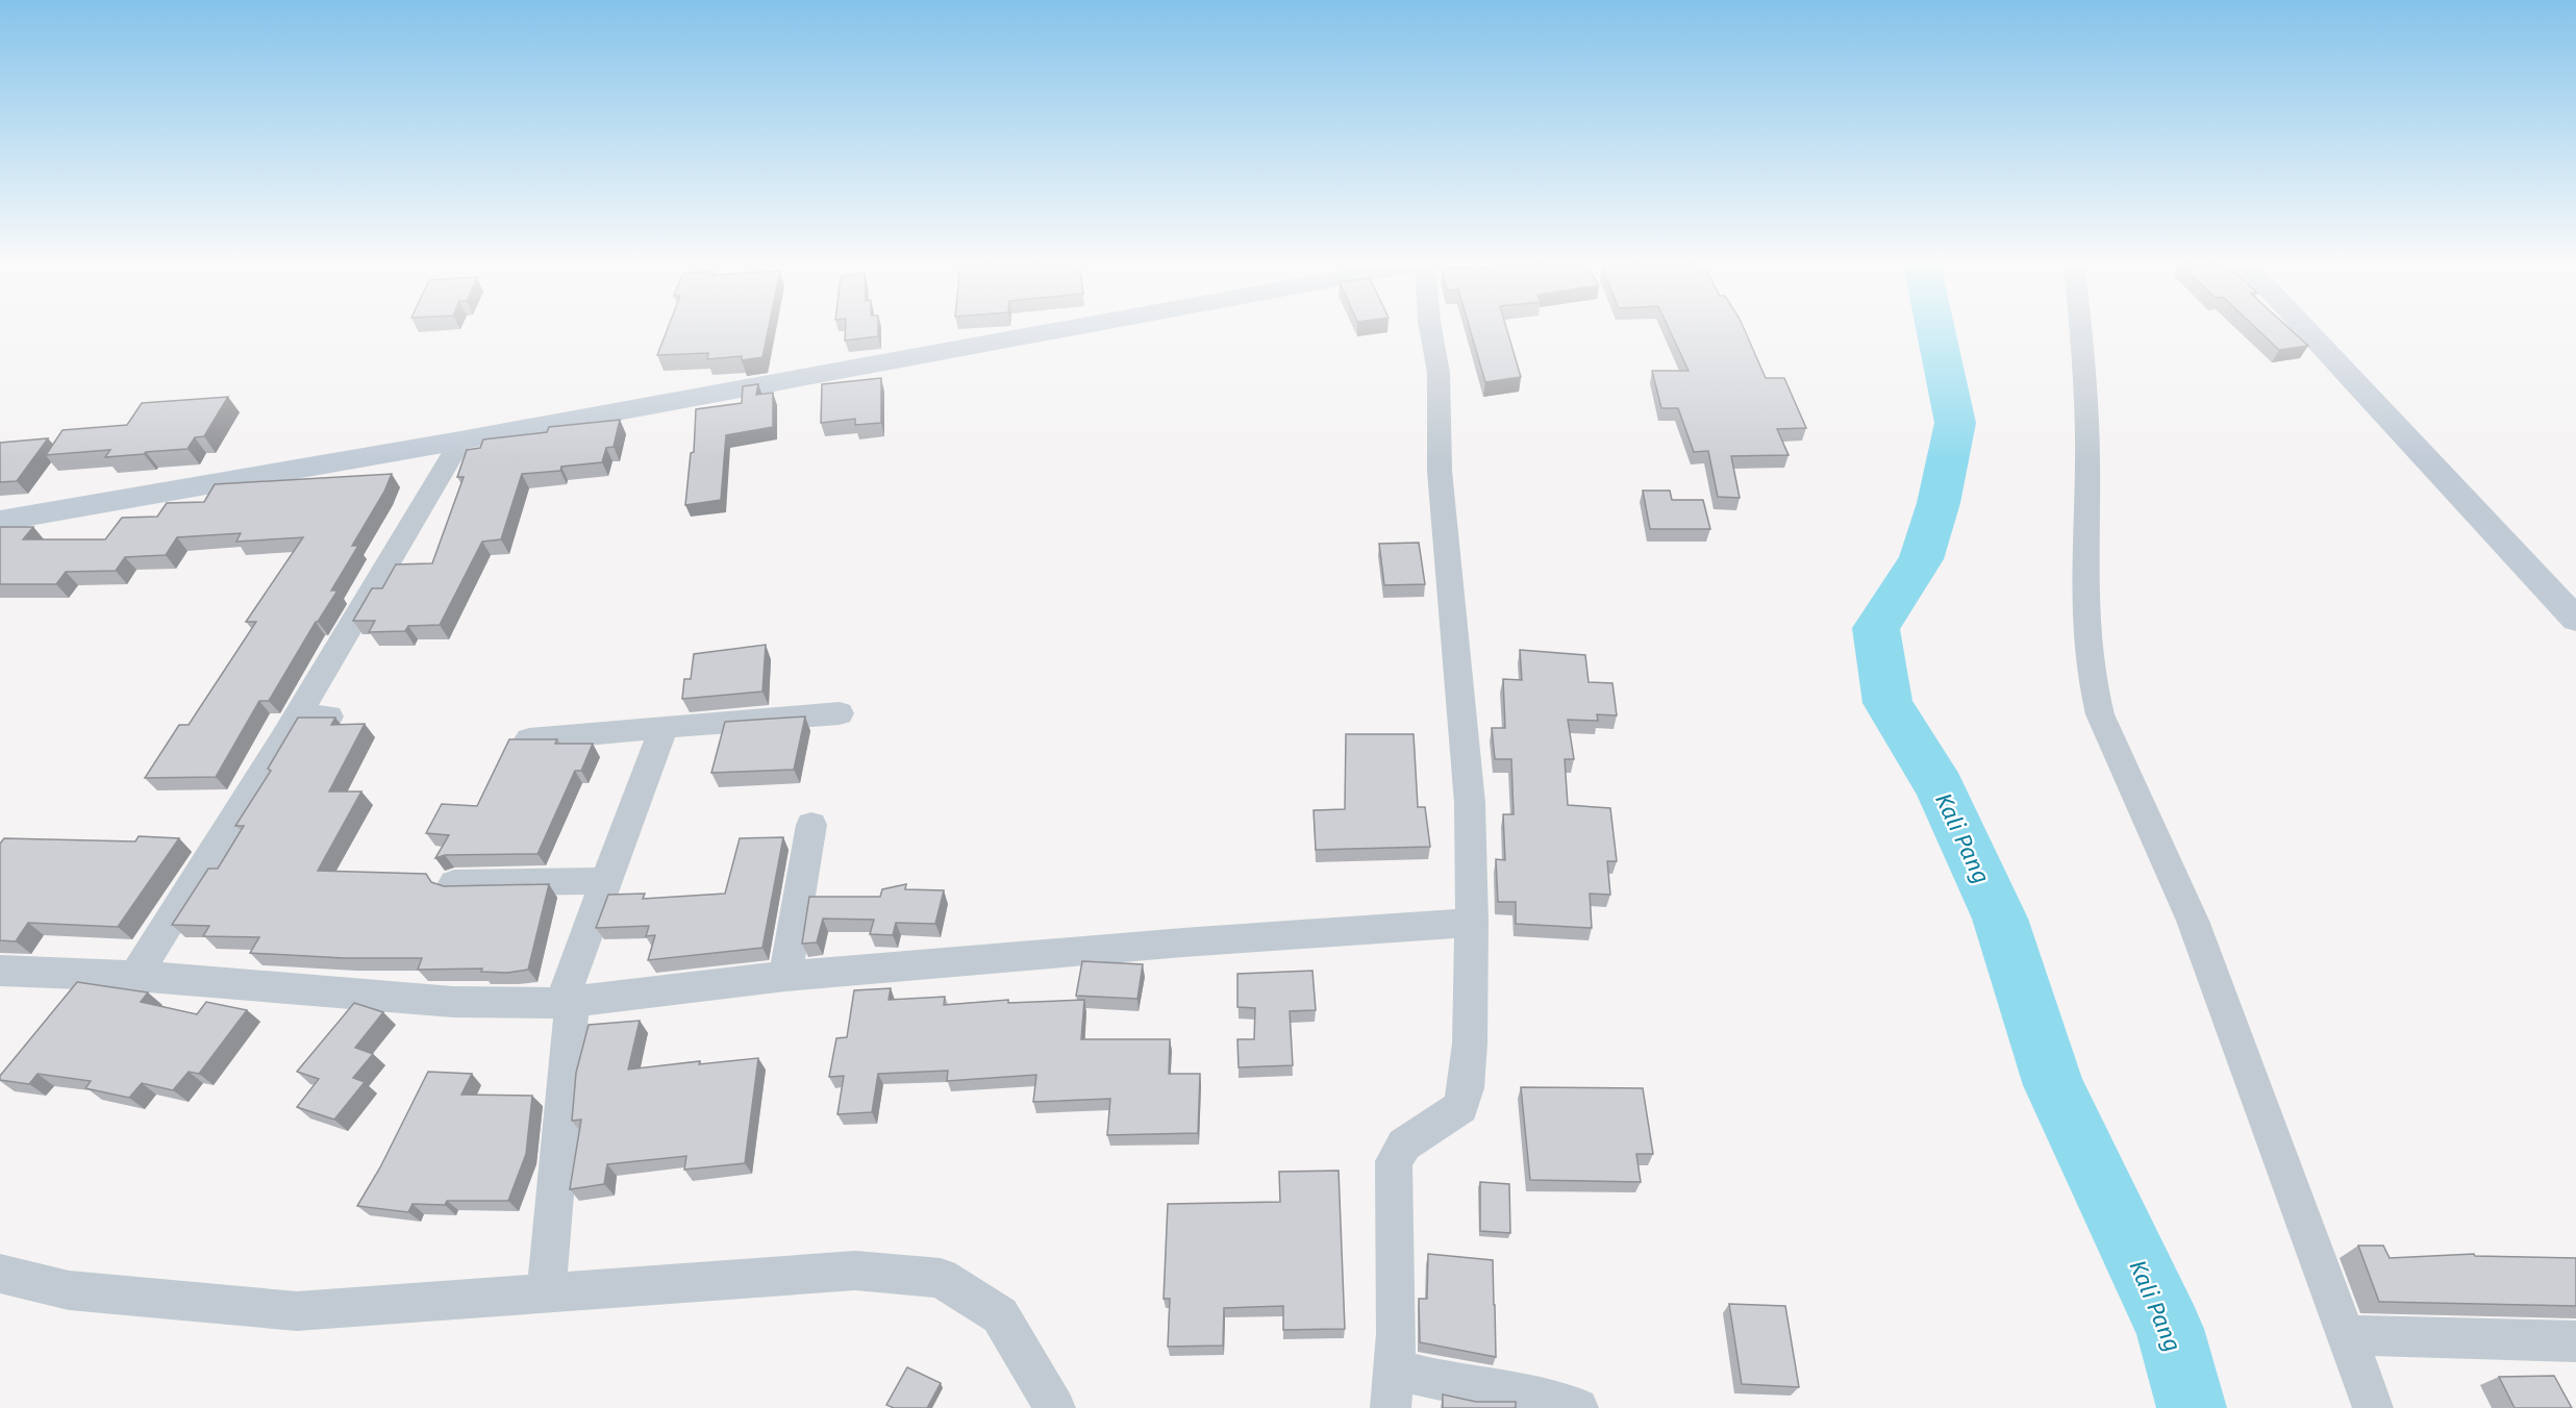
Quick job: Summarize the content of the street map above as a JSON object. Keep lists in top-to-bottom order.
{
  "water": ["Kali Pang"]
}
